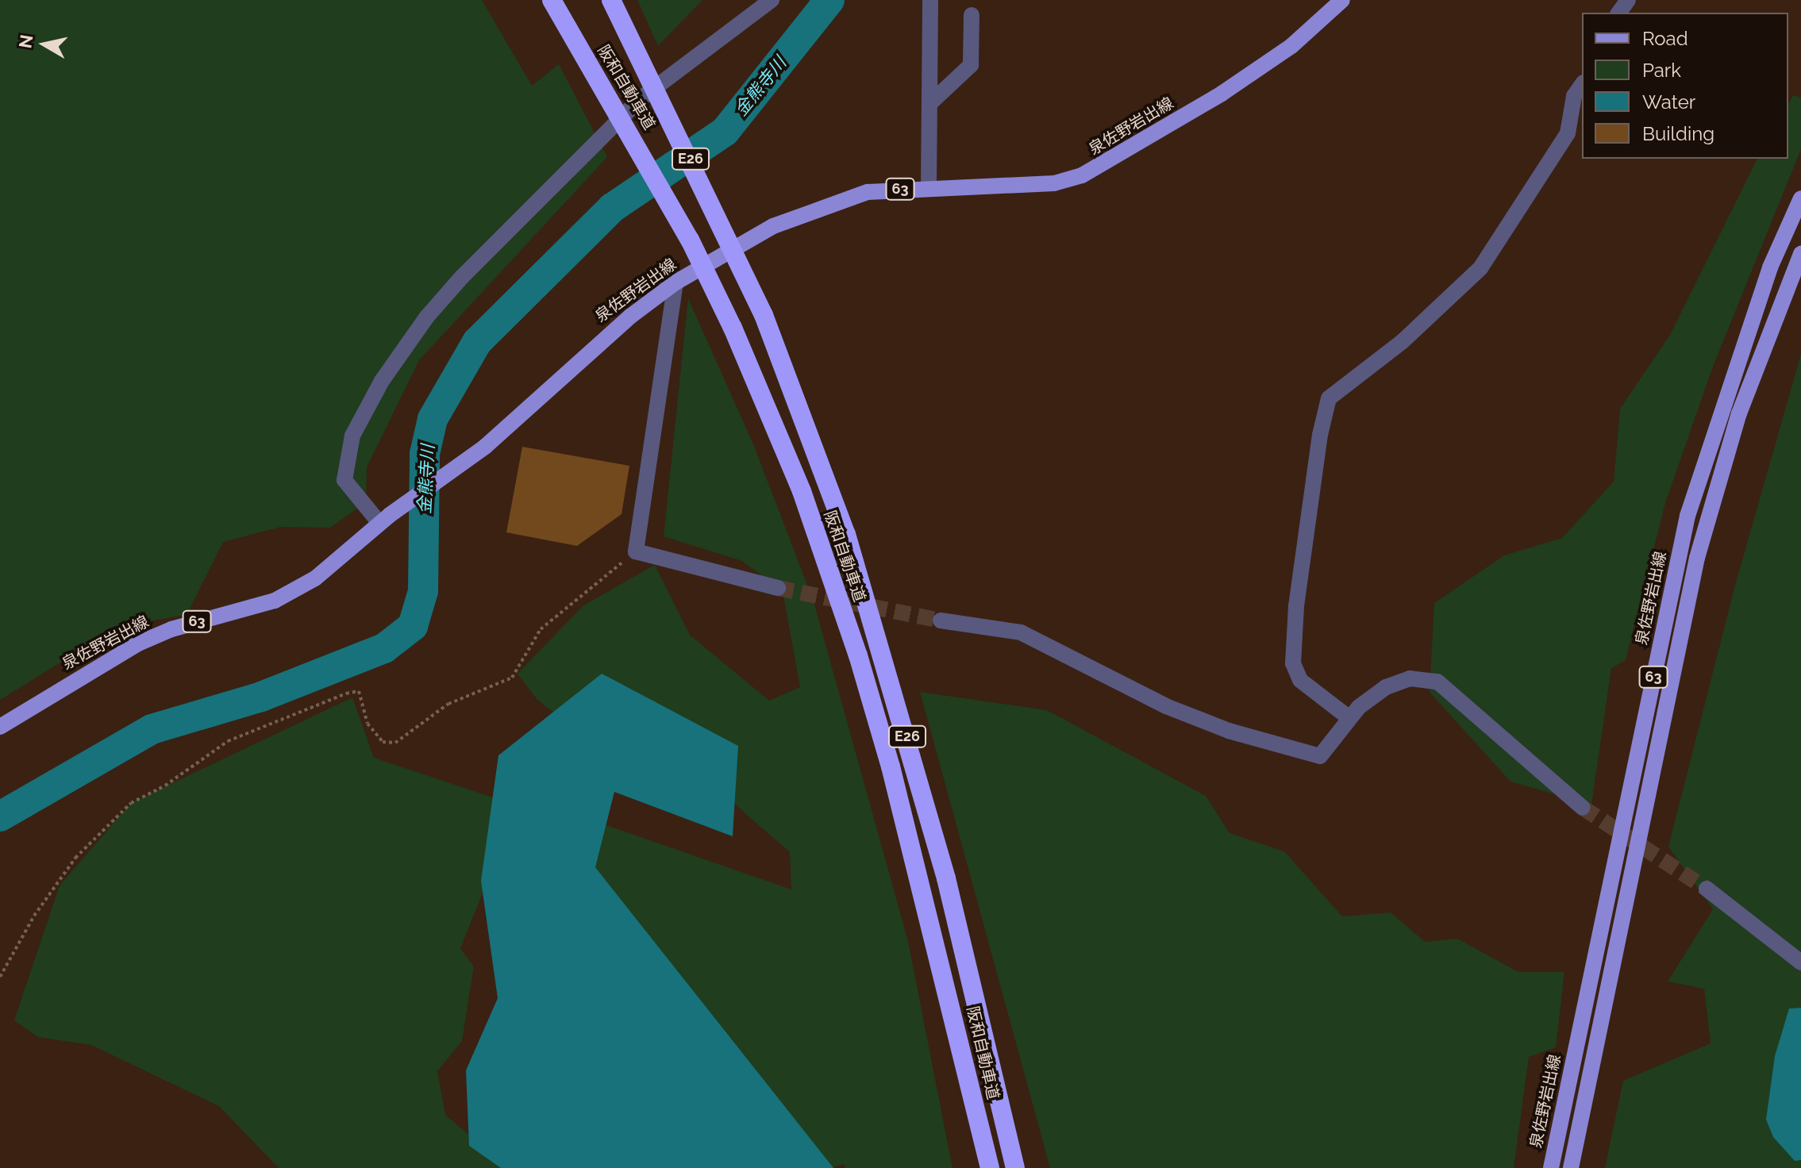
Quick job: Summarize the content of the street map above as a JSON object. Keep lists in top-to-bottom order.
{
  "streets": {
    "highway": ["阪和自動車道", "E26"],
    "main road": ["泉佐野岩出線", "63"]
  },
  "water": ["金熊寺川"],
  "legend": [
    "Road",
    "Park",
    "Water",
    "Building"
  ],
  "north": "left"
}
